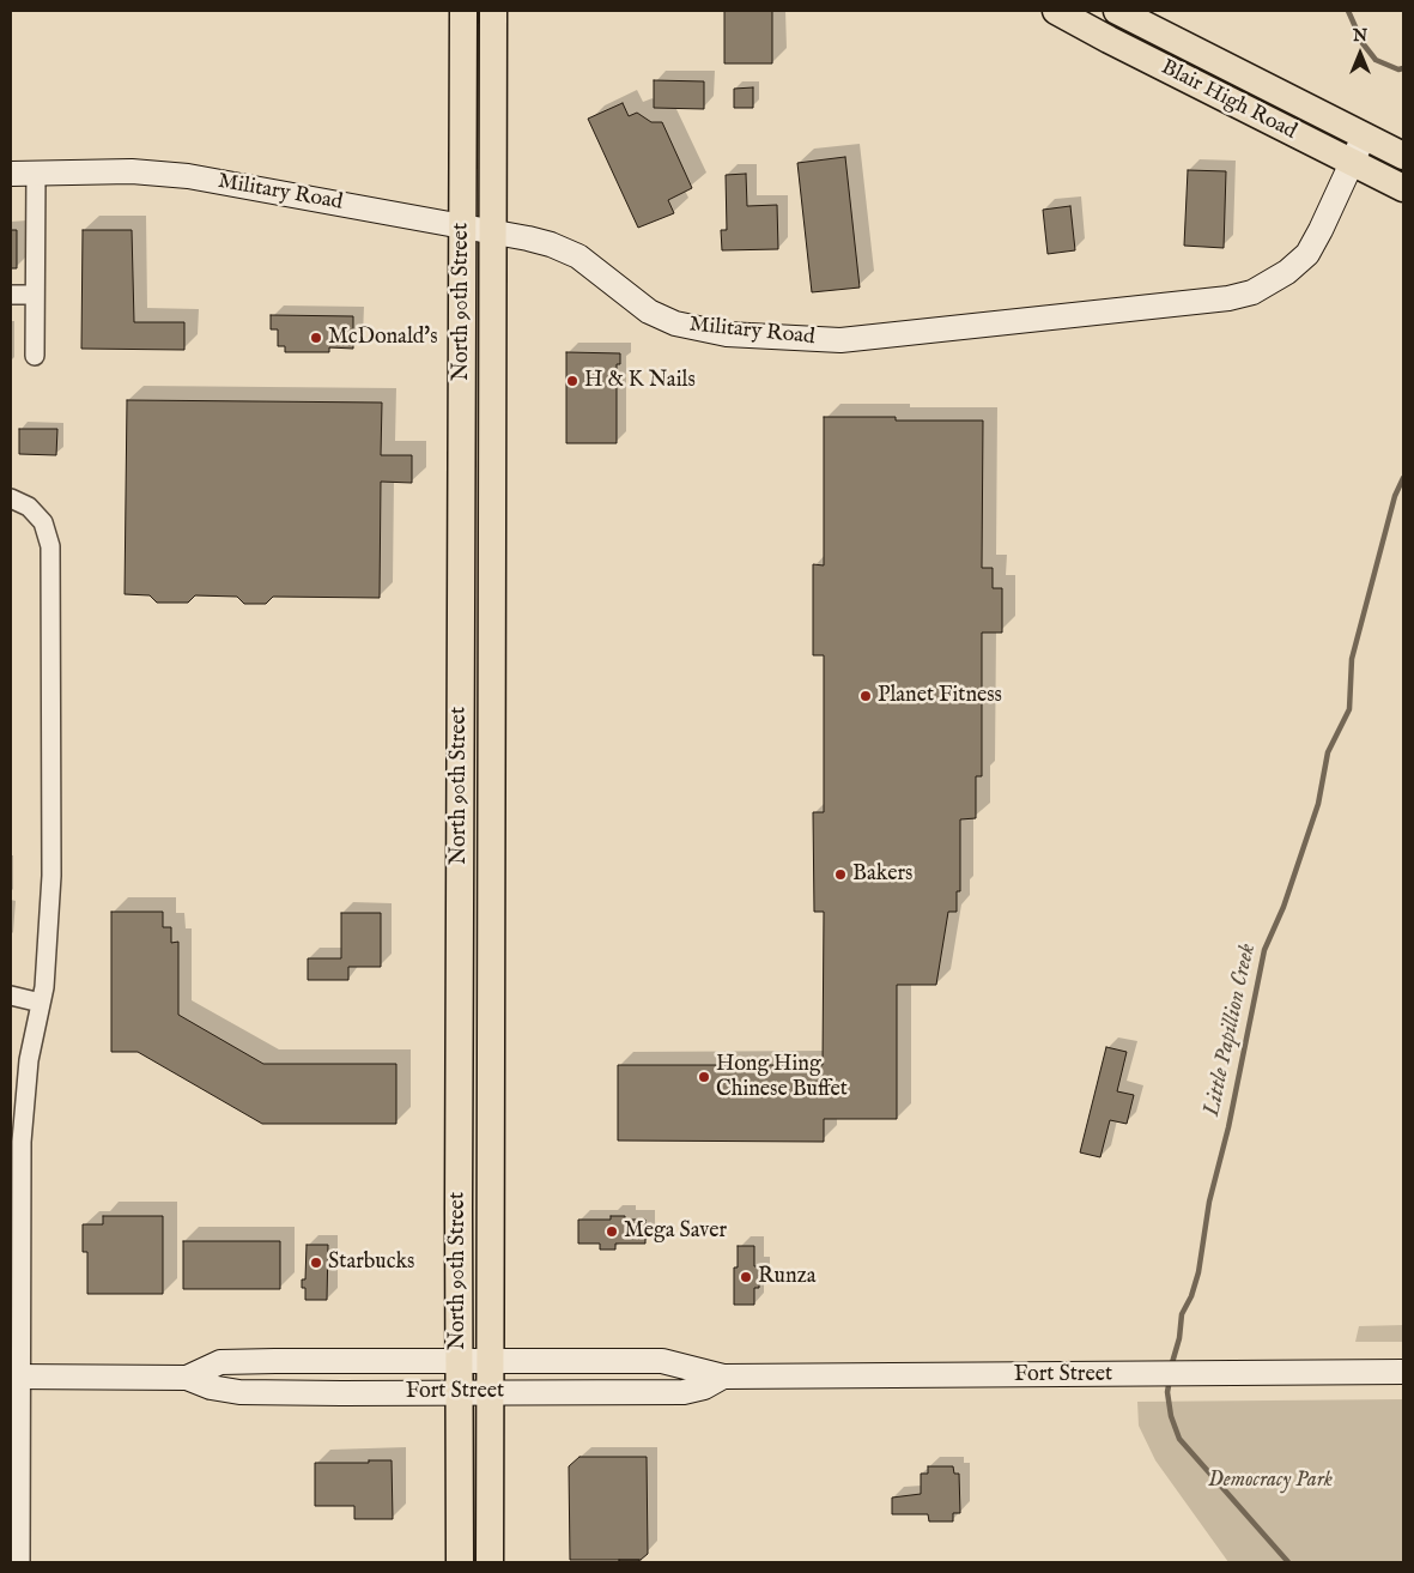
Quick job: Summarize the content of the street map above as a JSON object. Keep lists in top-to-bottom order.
{
  "streets": {
    "main road": [
      "Blair High Road",
      "Military Road",
      "North 90th Street",
      "Fort Street"
    ]
  },
  "crossings": [
    ["Blair High Road", "Military Road"],
    ["Military Road", "North 90th Street"],
    ["North 90th Street", "Fort Street"]
  ],
  "water": ["Little Papillion Creek"],
  "parks": ["Democracy Park"],
  "places": [
    "McDonald's",
    "H & K Nails",
    "Planet Fitness",
    "Bakers",
    "Hong Hing Chinese Buffet",
    "Mega Saver",
    "Starbucks",
    "Runza"
  ],
  "north": "top"
}
